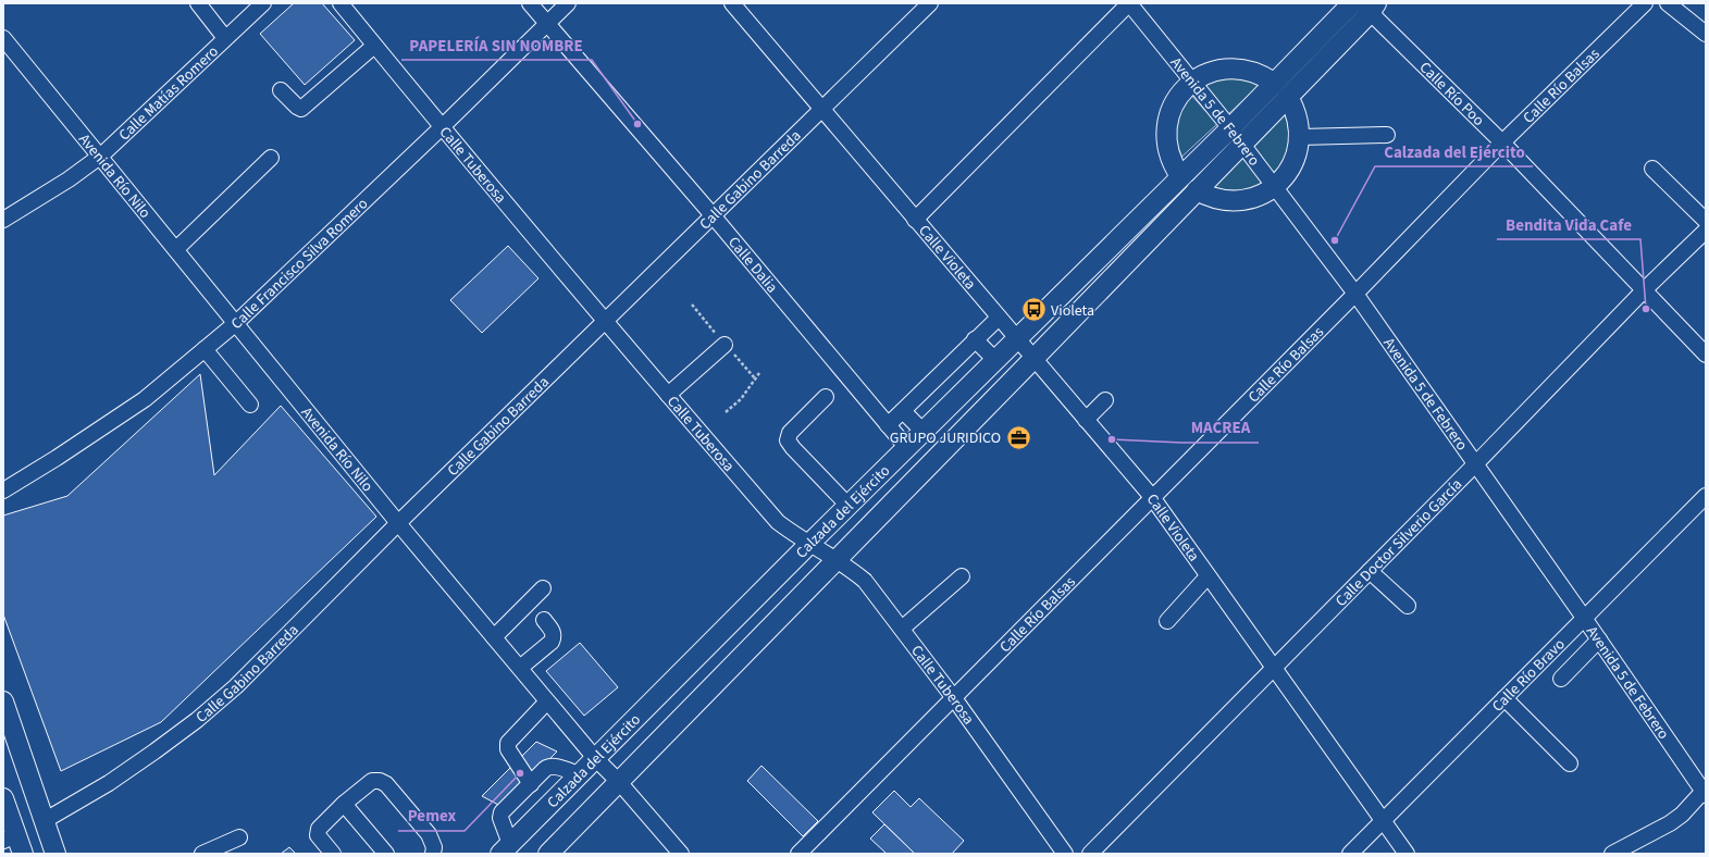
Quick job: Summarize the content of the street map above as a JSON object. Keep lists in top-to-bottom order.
{
  "streets": {
    "main road": ["Calzada del Ejército"],
    "street": [
      "Calle Río Balsas",
      "Calle Matías Romero",
      "Calle Río Poo",
      "Avenida 5 de Febrero",
      "Calle Tuberosa",
      "Avenida Río Nilo",
      "Calle Gabino Barreda",
      "Calle Violeta",
      "Calle Francisco Silva Romero",
      "Calle Dalia",
      "Calle Doctor Silverio García",
      "Calle Río Bravo"
    ]
  },
  "crossings": [
    ["Calle Río Balsas", "Calle Río Poo"],
    ["Calle Río Balsas", "Avenida 5 de Febrero"],
    ["Calle Río Balsas", "Calle Tuberosa"],
    ["Calle Río Balsas", "Calle Violeta"],
    ["Calle Matías Romero", "Avenida Río Nilo"],
    ["Calle Río Poo", "Calzada del Ejército"],
    ["Calle Río Poo", "Calle Doctor Silverio García"],
    ["Avenida 5 de Febrero", "Calle Violeta"],
    ["Avenida 5 de Febrero", "Calzada del Ejército"],
    ["Avenida 5 de Febrero", "Calle Doctor Silverio García"],
    ["Avenida 5 de Febrero", "Calle Río Bravo"],
    ["Calle Tuberosa", "Calle Gabino Barreda"],
    ["Calle Tuberosa", "Calle Francisco Silva Romero"],
    ["Calle Tuberosa", "Calzada del Ejército"],
    ["Avenida Río Nilo", "Calle Gabino Barreda"],
    ["Avenida Río Nilo", "Calle Francisco Silva Romero"],
    ["Avenida Río Nilo", "Calzada del Ejército"],
    ["Calle Gabino Barreda", "Calle Violeta"],
    ["Calle Gabino Barreda", "Calle Dalia"],
    ["Calle Violeta", "Calzada del Ejército"],
    ["Calle Violeta", "Calle Doctor Silverio García"],
    ["Calle Violeta", "Calle Río Bravo"],
    ["Calle Francisco Silva Romero", "Calle Dalia"],
    ["Calle Dalia", "Calzada del Ejército"]
  ],
  "places": {
    "other": [
      "PAPELERÍA SIN NOMBRE",
      "Calzada del Ejército",
      "Bendita Vida Cafe",
      "MACREA",
      "Pemex"
    ],
    "bus stop": ["Violeta"],
    "office": ["GRUPO JURIDICO"]
  }
}
